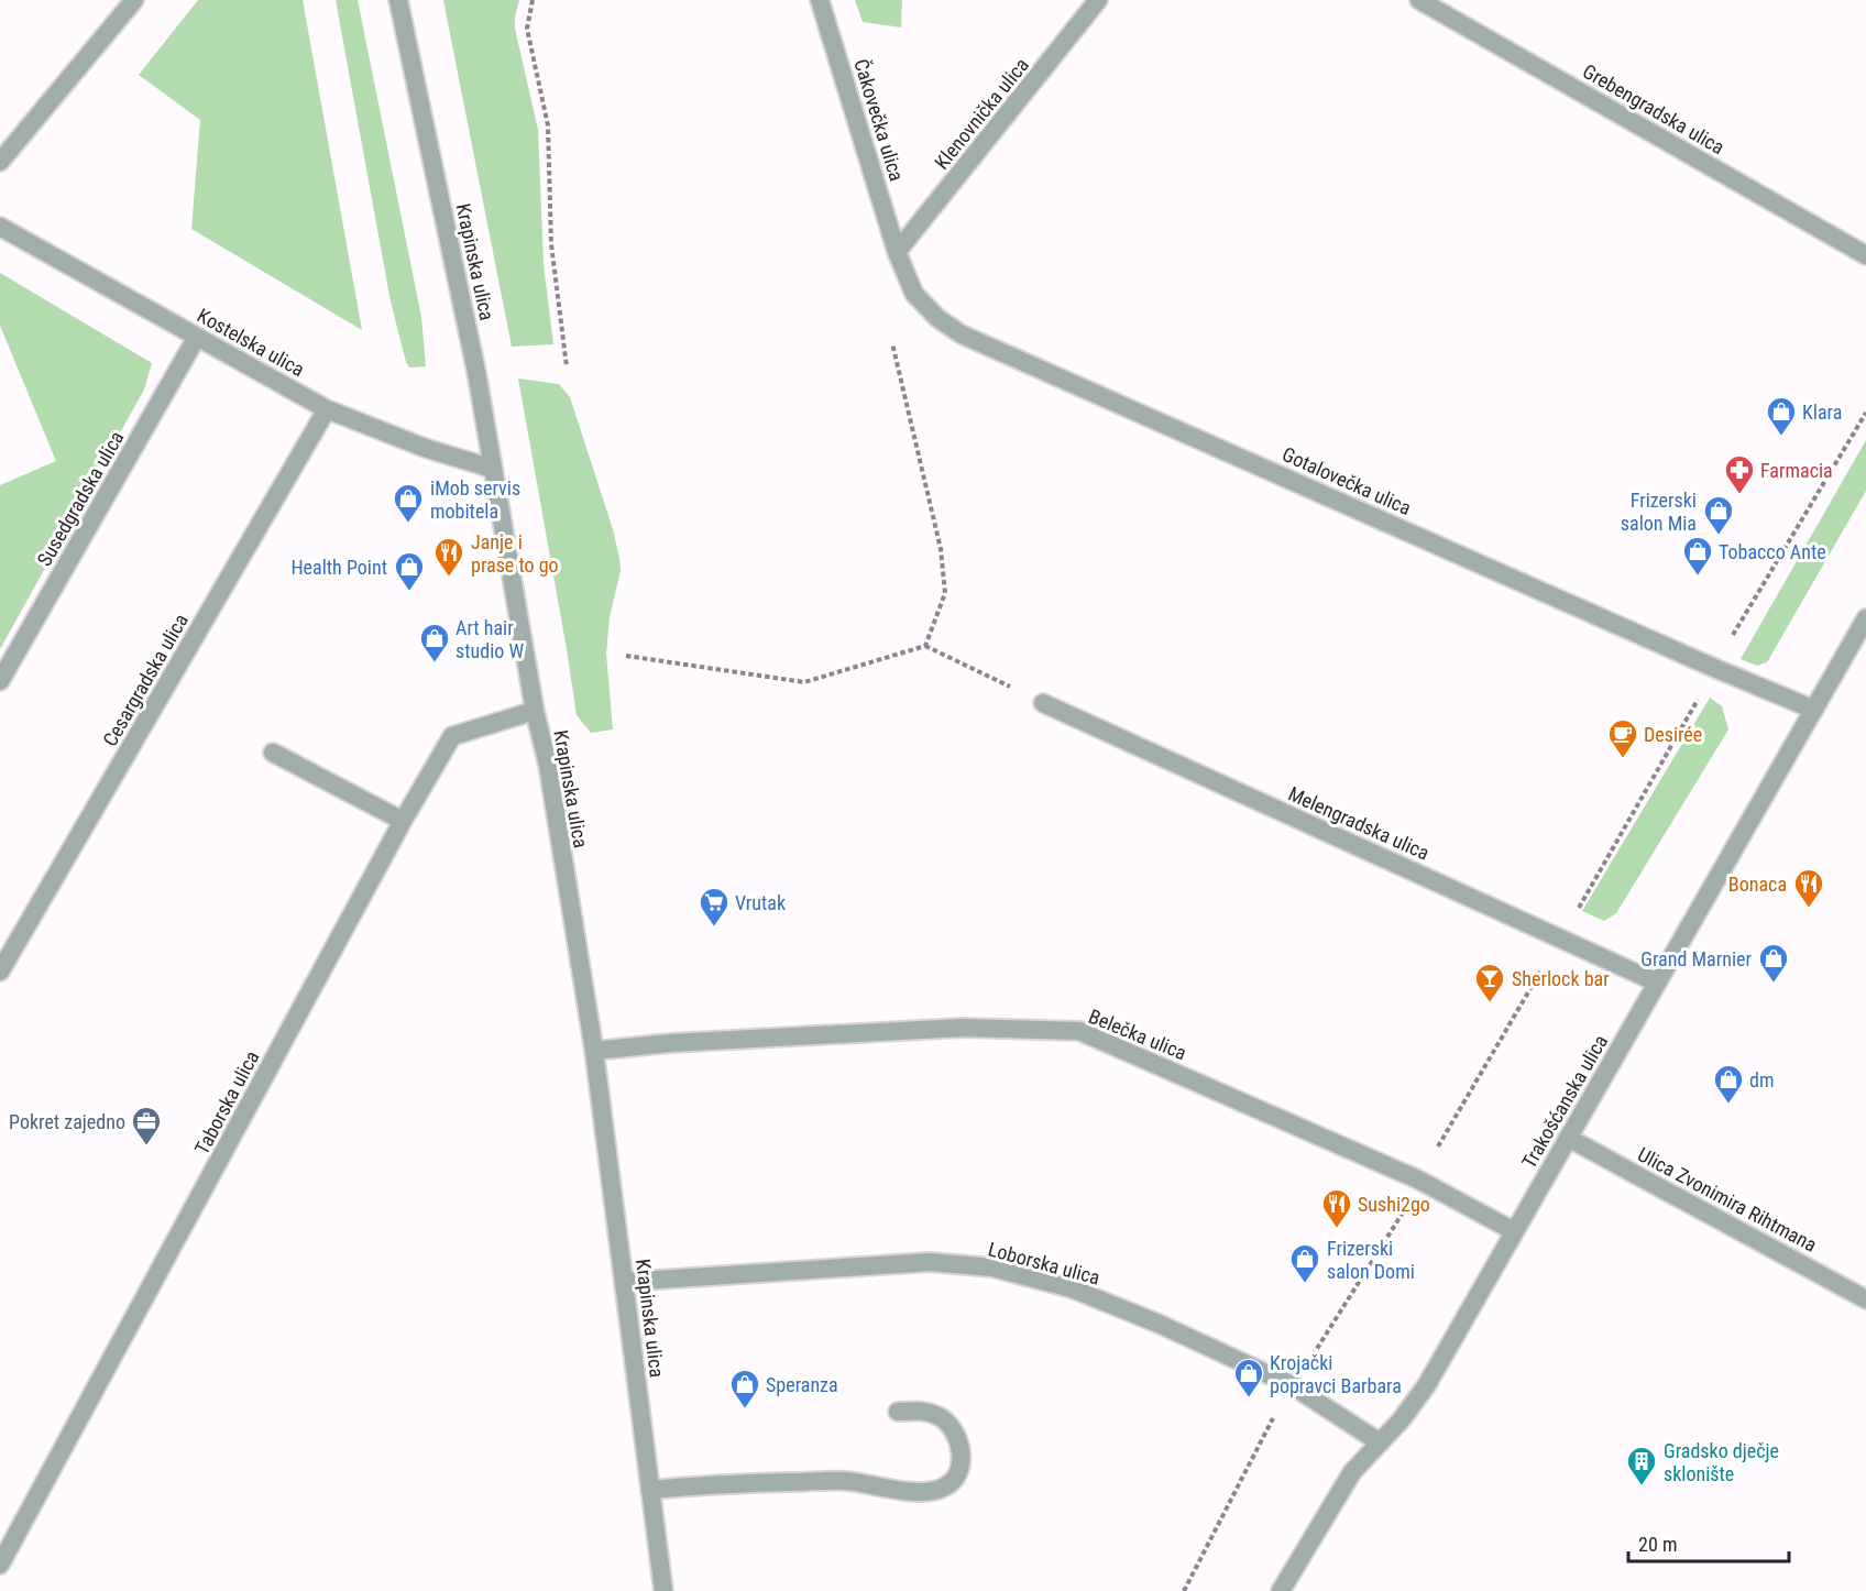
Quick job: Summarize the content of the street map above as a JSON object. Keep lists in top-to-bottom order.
{
  "streets": {
    "street": [
      "Grebengradska ulica",
      "Klenovnička ulica",
      "Čakovečka ulica",
      "Krapinska ulica",
      "Kostelska ulica",
      "Gotalovečka ulica",
      "Susedgradska ulica",
      "Cesargradska ulica",
      "Melengradska ulica",
      "Belečka ulica",
      "Trakošćanska ulica",
      "Taborska ulica",
      "Ulica Zvonimira Rihtmana",
      "Loborska ulica"
    ]
  },
  "crossings": [
    ["Klenovnička ulica", "Čakovečka ulica"],
    ["Klenovnička ulica", "Gotalovečka ulica"],
    ["Čakovečka ulica", "Gotalovečka ulica"],
    ["Krapinska ulica", "Kostelska ulica"],
    ["Krapinska ulica", "Belečka ulica"],
    ["Krapinska ulica", "Taborska ulica"],
    ["Krapinska ulica", "Loborska ulica"],
    ["Kostelska ulica", "Susedgradska ulica"],
    ["Kostelska ulica", "Cesargradska ulica"],
    ["Gotalovečka ulica", "Trakošćanska ulica"],
    ["Melengradska ulica", "Trakošćanska ulica"],
    ["Belečka ulica", "Trakošćanska ulica"],
    ["Trakošćanska ulica", "Ulica Zvonimira Rihtmana"],
    ["Trakošćanska ulica", "Loborska ulica"]
  ],
  "places": {
    "shop": [
      "Klara",
      "iMob servis mobitela",
      "Frizerski salon Mia",
      "Tobacco Ante",
      "Health Point",
      "Art hair studio W",
      "Grand Marnier",
      "dm",
      "Frizerski salon Domi",
      "Krojački popravci Barbara",
      "Speranza"
    ],
    "pharmacy": ["Farmacia"],
    "restaurant": ["Janje i prase to go", "Bonaca", "Sushi2go"],
    "cafe": ["Desirée"],
    "supermarket": ["Vrutak"],
    "bar": ["Sherlock bar"],
    "office": ["Pokret zajedno"],
    "building": ["Gradsko dječje sklonište"]
  },
  "scale_bar": "20 m"
}
